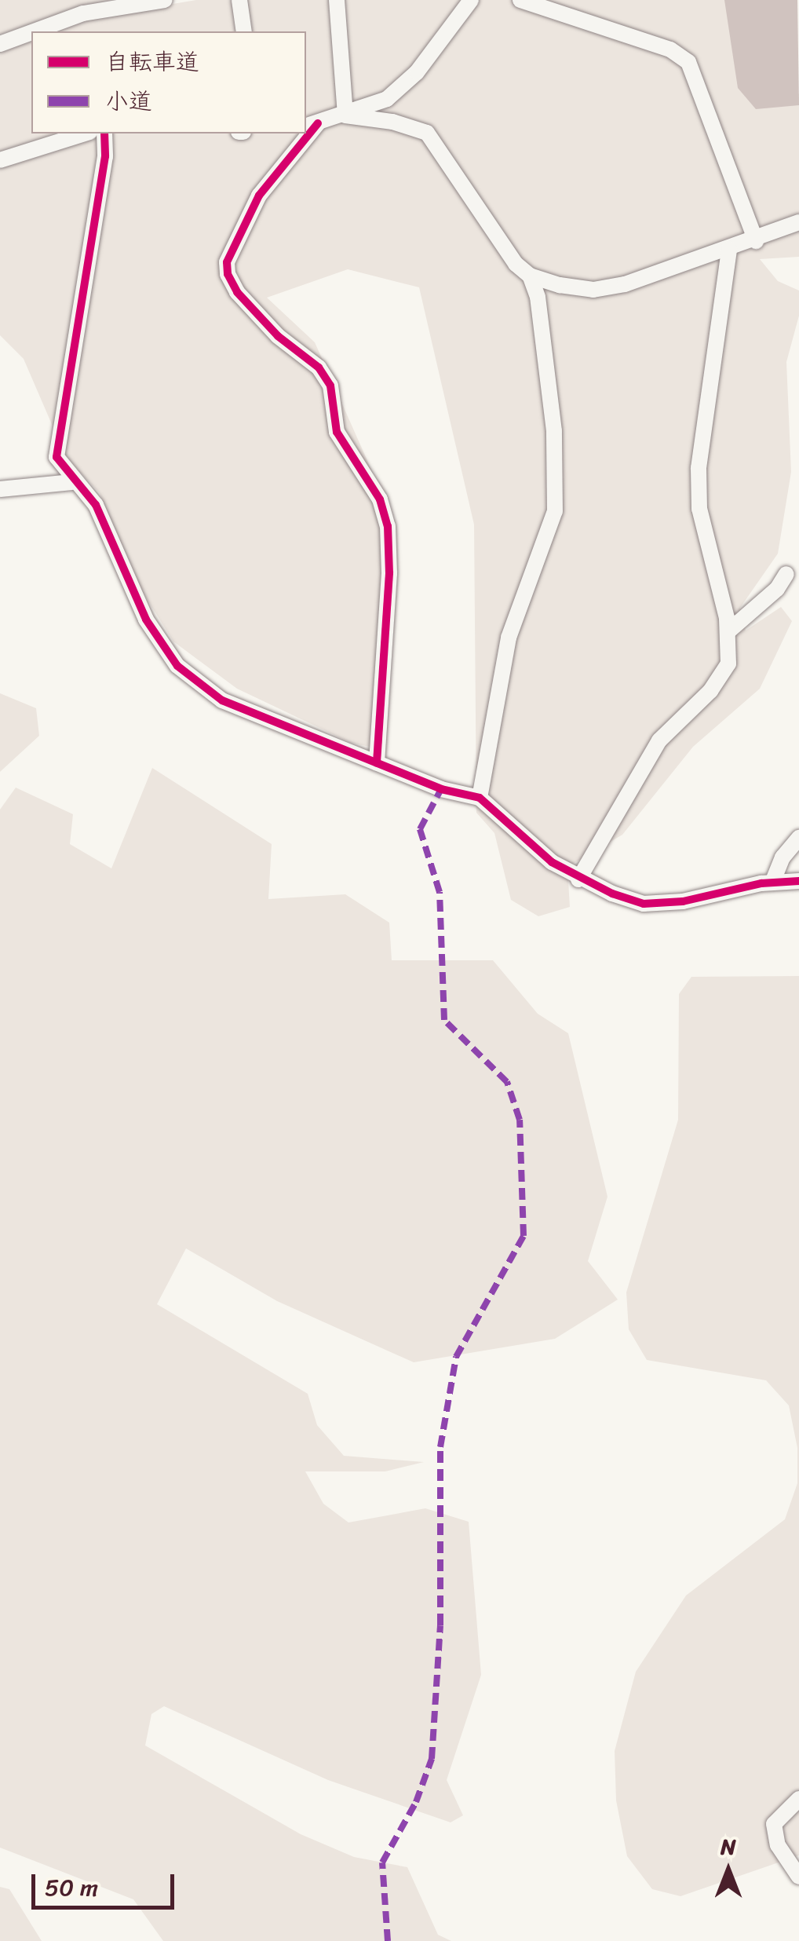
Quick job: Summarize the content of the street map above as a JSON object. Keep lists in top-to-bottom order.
{
  "legend": ["自転車道", "小道"],
  "scale_bar": "50 m",
  "north": "top"
}
